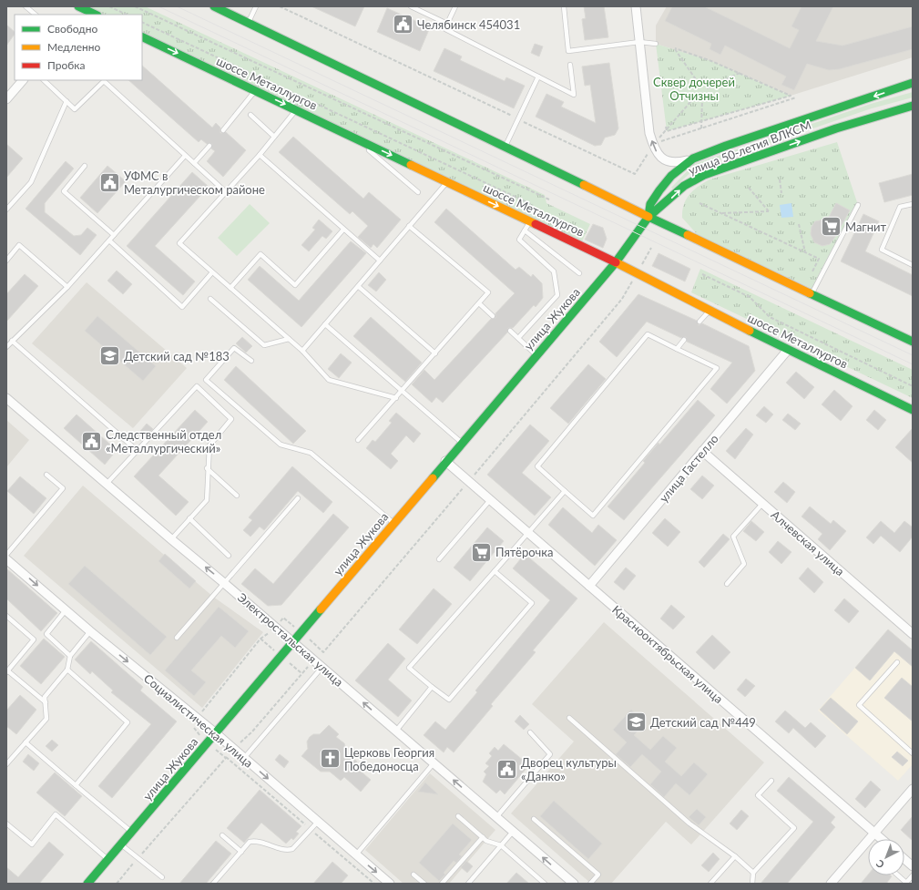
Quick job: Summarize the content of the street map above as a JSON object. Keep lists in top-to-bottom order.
{
  "streets": {
    "main road": ["шоссе Металлургов", "улица 50-летия ВЛКСМ", "улица Жукова"],
    "street": [
      "улица Гастелло",
      "Алчевская улица",
      "Электростальская улица",
      "Краснооктябрьская улица",
      "Социалистическая улица"
    ]
  },
  "crossings": [
    ["шоссе Металлургов", "улица Жукова"],
    ["шоссе Металлургов", "улица Гастелло"],
    ["улица 50-летия ВЛКСМ", "улица Жукова"],
    ["улица Жукова", "Электростальская улица"],
    ["улица Жукова", "Краснооктябрьская улица"],
    ["улица Жукова", "Социалистическая улица"],
    ["улица Гастелло", "Алчевская улица"],
    ["улица Гастелло", "Краснооктябрьская улица"]
  ],
  "one_way": ["Электростальская улица", "Социалистическая улица"],
  "parks": ["Сквер дочерей Отчизны"],
  "places": {
    "public building": [
      "Челябинск 454031",
      "УФМС в Металургическом районе",
      "Следственный отдел «Металлургический»",
      "Дворец культуры «Данко»"
    ],
    "supermarket": ["Магнит", "Пятёрочка"],
    "school or university": ["Детский сад №183", "Детский сад №449"],
    "church": ["Церковь Георгия Победоносца"]
  },
  "legend": ["Свободно", "Медленно", "Пробка"],
  "north": "bottom left"
}
